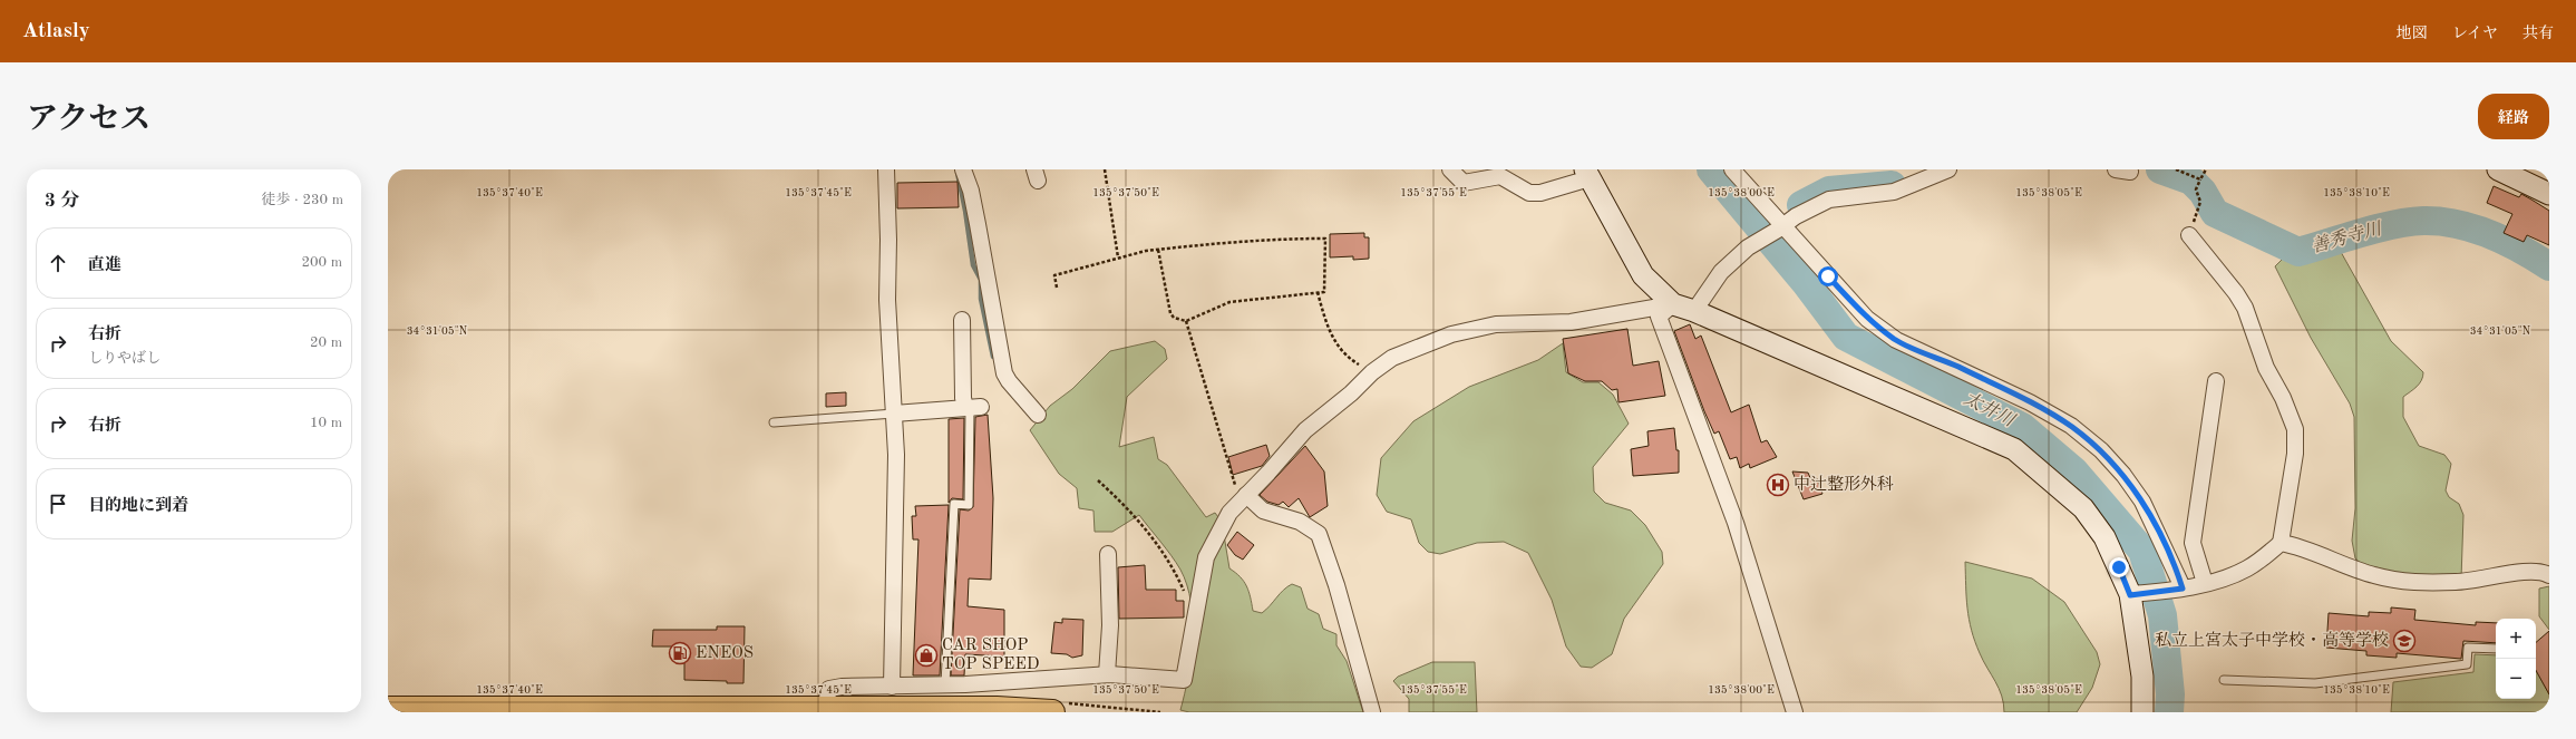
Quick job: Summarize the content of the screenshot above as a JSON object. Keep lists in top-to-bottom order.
{
  "water": ["善秀寺川", "太井川"],
  "places": {
    "hospital": ["中辻整形外科"],
    "school or university": ["私立上宮太子中学校・高等学校"],
    "fuel station": ["ENEOS"],
    "shop": ["CAR SHOP TOP SPEED"]
  },
  "page": {
    "header": "Atlasly",
    "nav": ["地図", "レイヤ", "共有"],
    "title": "アクセス",
    "buttons": "経路",
    "heading": ["3 分", "徒歩 · 230 m"],
    "list": [
      ["直進", "200 m"],
      ["右折", "しりやばし", "20 m"],
      ["右折", "10 m"],
      "目的地に到着"
    ],
    "map_buttons": ["+", "−"]
  },
  "coordinates": [
    "135°37'40\"E",
    "135°37'45\"E",
    "135°37'50\"E",
    "135°37'55\"E",
    "135°38'00\"E",
    "135°38'05\"E",
    "135°38'10\"E",
    "34°31'05\"N"
  ]
}
